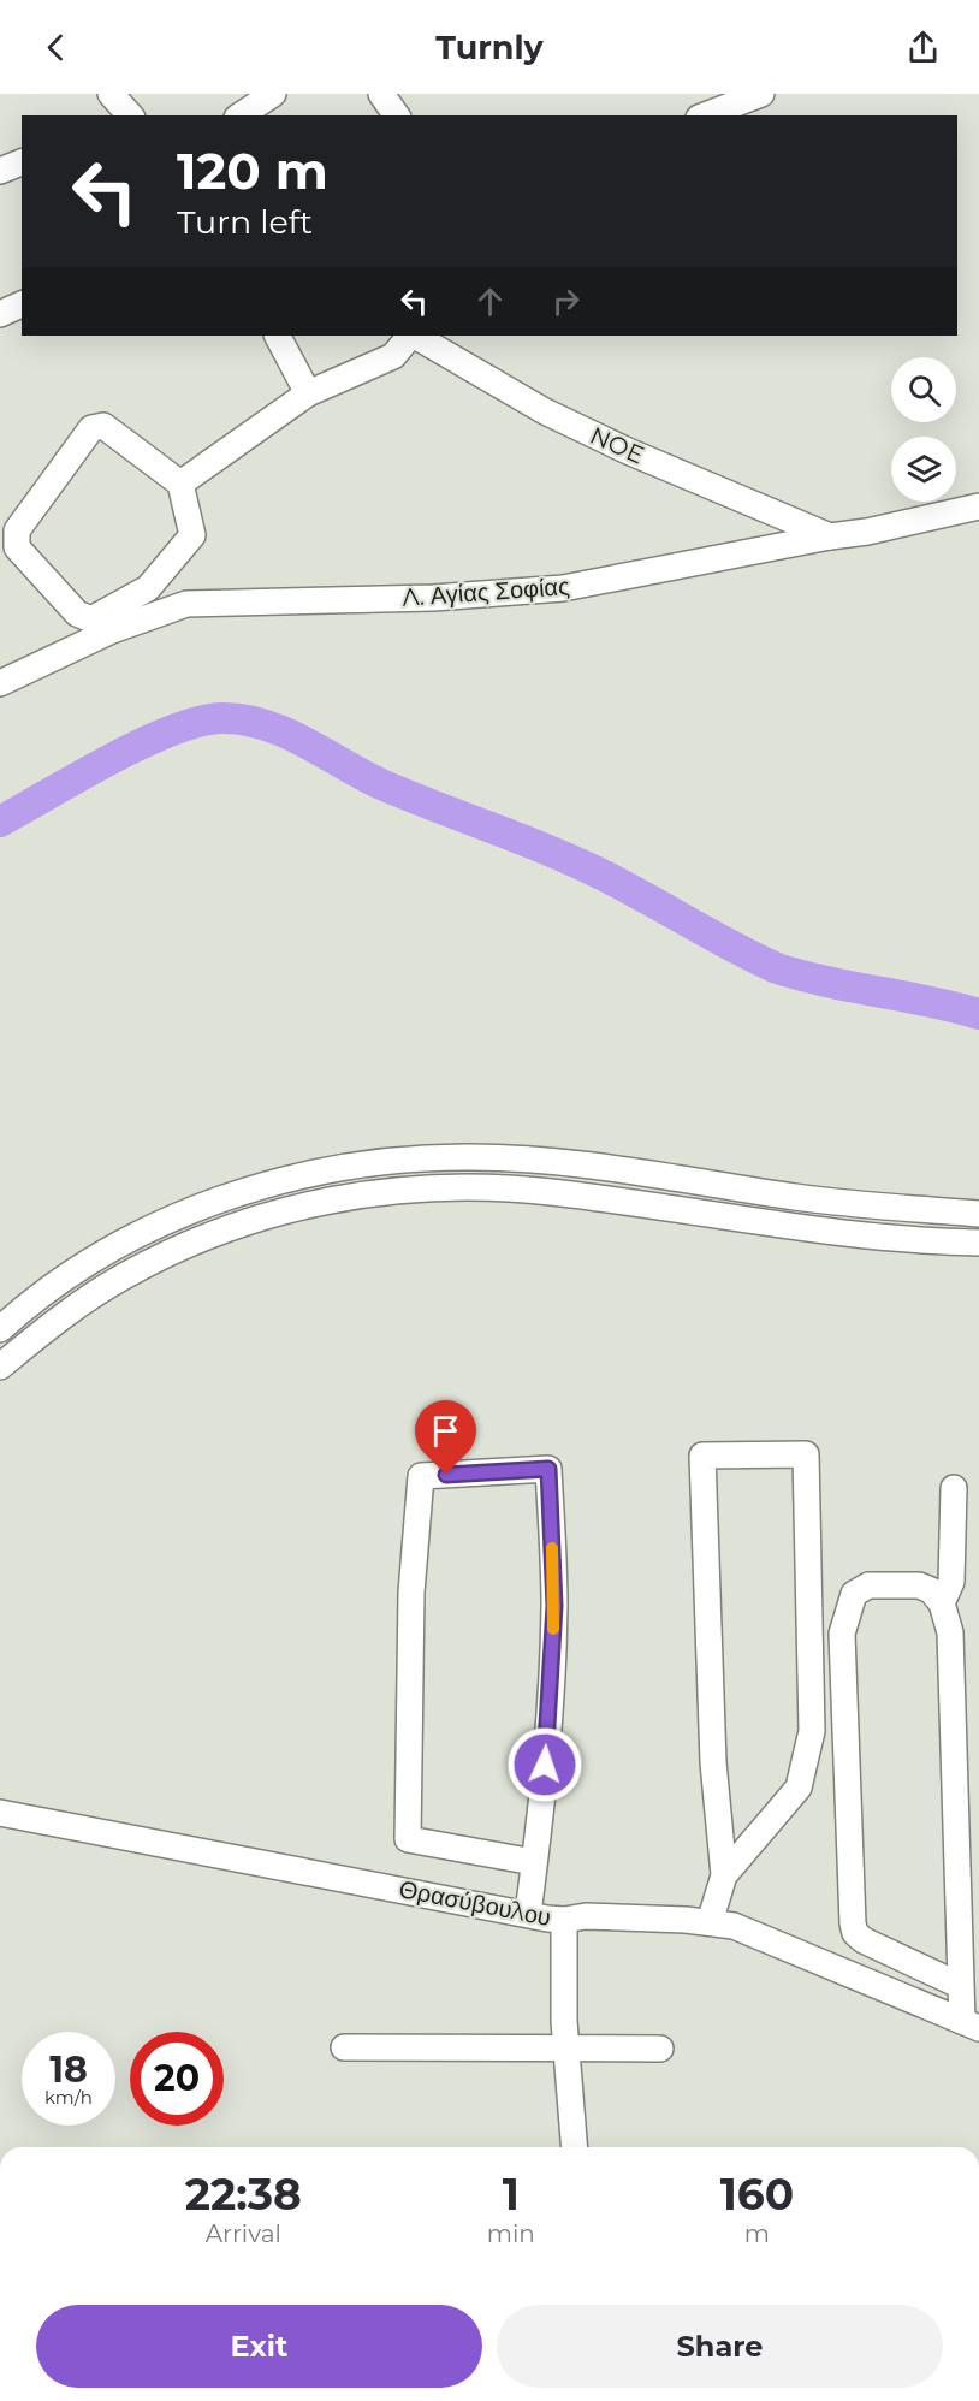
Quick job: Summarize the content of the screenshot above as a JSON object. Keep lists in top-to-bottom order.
{
  "streets": {
    "street": ["NOE", "Λ. Αγίας Σοφίας", "Θρασύβουλου"]
  },
  "crossings": [
    ["NOE", "Λ. Αγίας Σοφίας"]
  ],
  "page": {
    "header": "Turnly",
    "turn": ["120 m", "Turn left"],
    "speed": "18 km/h",
    "limit": "20",
    "eta": [
      "22:38",
      "Arrival",
      "1",
      "min",
      "160",
      "m"
    ],
    "buttons": ["Exit", "Share"]
  }
}
